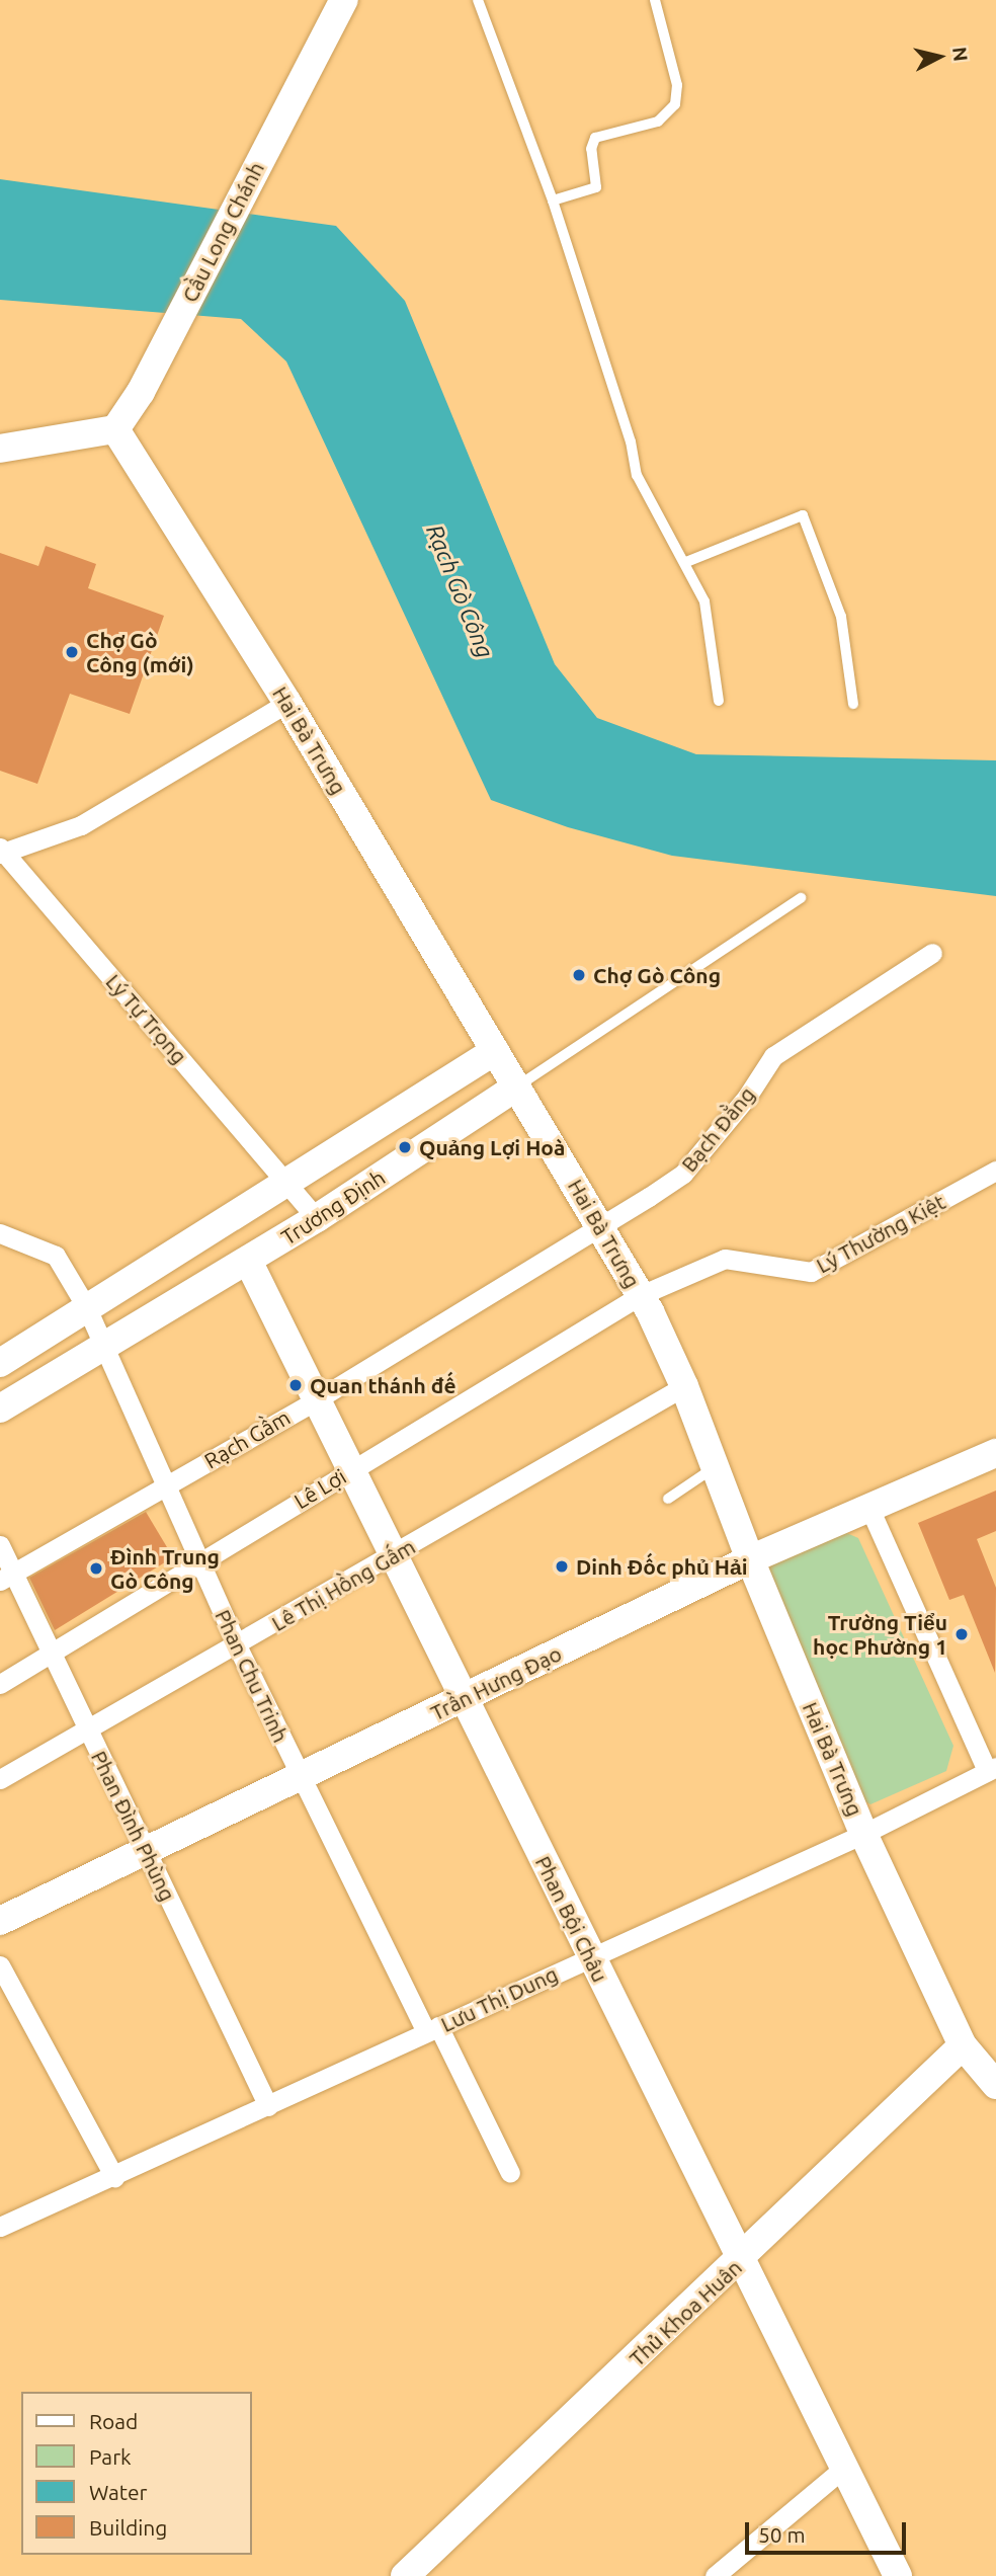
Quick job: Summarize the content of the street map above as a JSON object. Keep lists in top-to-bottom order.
{
  "streets": {
    "street": [
      "Cầu Long Chánh",
      "Hai Bà Trưng",
      "Lý Tự Trọng",
      "Bạch Đằng",
      "Trương Định",
      "Lý Thường Kiệt",
      "Rạch Gầm",
      "Lê Lợi",
      "Lê Thị Hồng Gấm",
      "Phan Chu Trinh",
      "Trần Hưng Đạo",
      "Phan Đình Phùng",
      "Phan Bội Châu",
      "Lưu Thị Dung",
      "Thủ Khoa Huân"
    ]
  },
  "crossings": [
    ["Cầu Long Chánh", "Hai Bà Trưng"],
    ["Hai Bà Trưng", "Lý Tự Trọng"],
    ["Hai Bà Trưng", "Bạch Đằng"],
    ["Hai Bà Trưng", "Trương Định"],
    ["Hai Bà Trưng", "Lý Thường Kiệt"],
    ["Hai Bà Trưng", "Rạch Gầm"],
    ["Hai Bà Trưng", "Lê Lợi"],
    ["Hai Bà Trưng", "Lê Thị Hồng Gấm"],
    ["Hai Bà Trưng", "Trần Hưng Đạo"],
    ["Hai Bà Trưng", "Lưu Thị Dung"],
    ["Hai Bà Trưng", "Thủ Khoa Huân"],
    ["Lý Tự Trọng", "Trương Định"],
    ["Bạch Đằng", "Rạch Gầm"],
    ["Trương Định", "Phan Chu Trinh"],
    ["Trương Định", "Phan Bội Châu"],
    ["Lý Thường Kiệt", "Lê Lợi"],
    ["Rạch Gầm", "Phan Chu Trinh"],
    ["Rạch Gầm", "Phan Đình Phùng"],
    ["Rạch Gầm", "Phan Bội Châu"],
    ["Lê Lợi", "Phan Chu Trinh"],
    ["Lê Lợi", "Phan Đình Phùng"],
    ["Lê Lợi", "Phan Bội Châu"],
    ["Lê Thị Hồng Gấm", "Phan Chu Trinh"],
    ["Lê Thị Hồng Gấm", "Phan Đình Phùng"],
    ["Lê Thị Hồng Gấm", "Phan Bội Châu"],
    ["Phan Chu Trinh", "Trần Hưng Đạo"],
    ["Phan Chu Trinh", "Lưu Thị Dung"],
    ["Trần Hưng Đạo", "Phan Đình Phùng"],
    ["Trần Hưng Đạo", "Phan Bội Châu"],
    ["Phan Đình Phùng", "Lưu Thị Dung"],
    ["Phan Bội Châu", "Lưu Thị Dung"],
    ["Phan Bội Châu", "Thủ Khoa Huân"]
  ],
  "water": ["Rạch Gò Công"],
  "places": [
    "Chợ Gò Công (mới)",
    "Chợ Gò Công",
    "Quảng Lợi Hoà",
    "Quan thánh đế",
    "Dinh Đốc phủ Hải",
    "Đình Trung Gò Công",
    "Trường Tiểu học Phường 1"
  ],
  "legend": [
    "Road",
    "Park",
    "Water",
    "Building"
  ],
  "scale_bar": "50 m",
  "north": "right"
}
